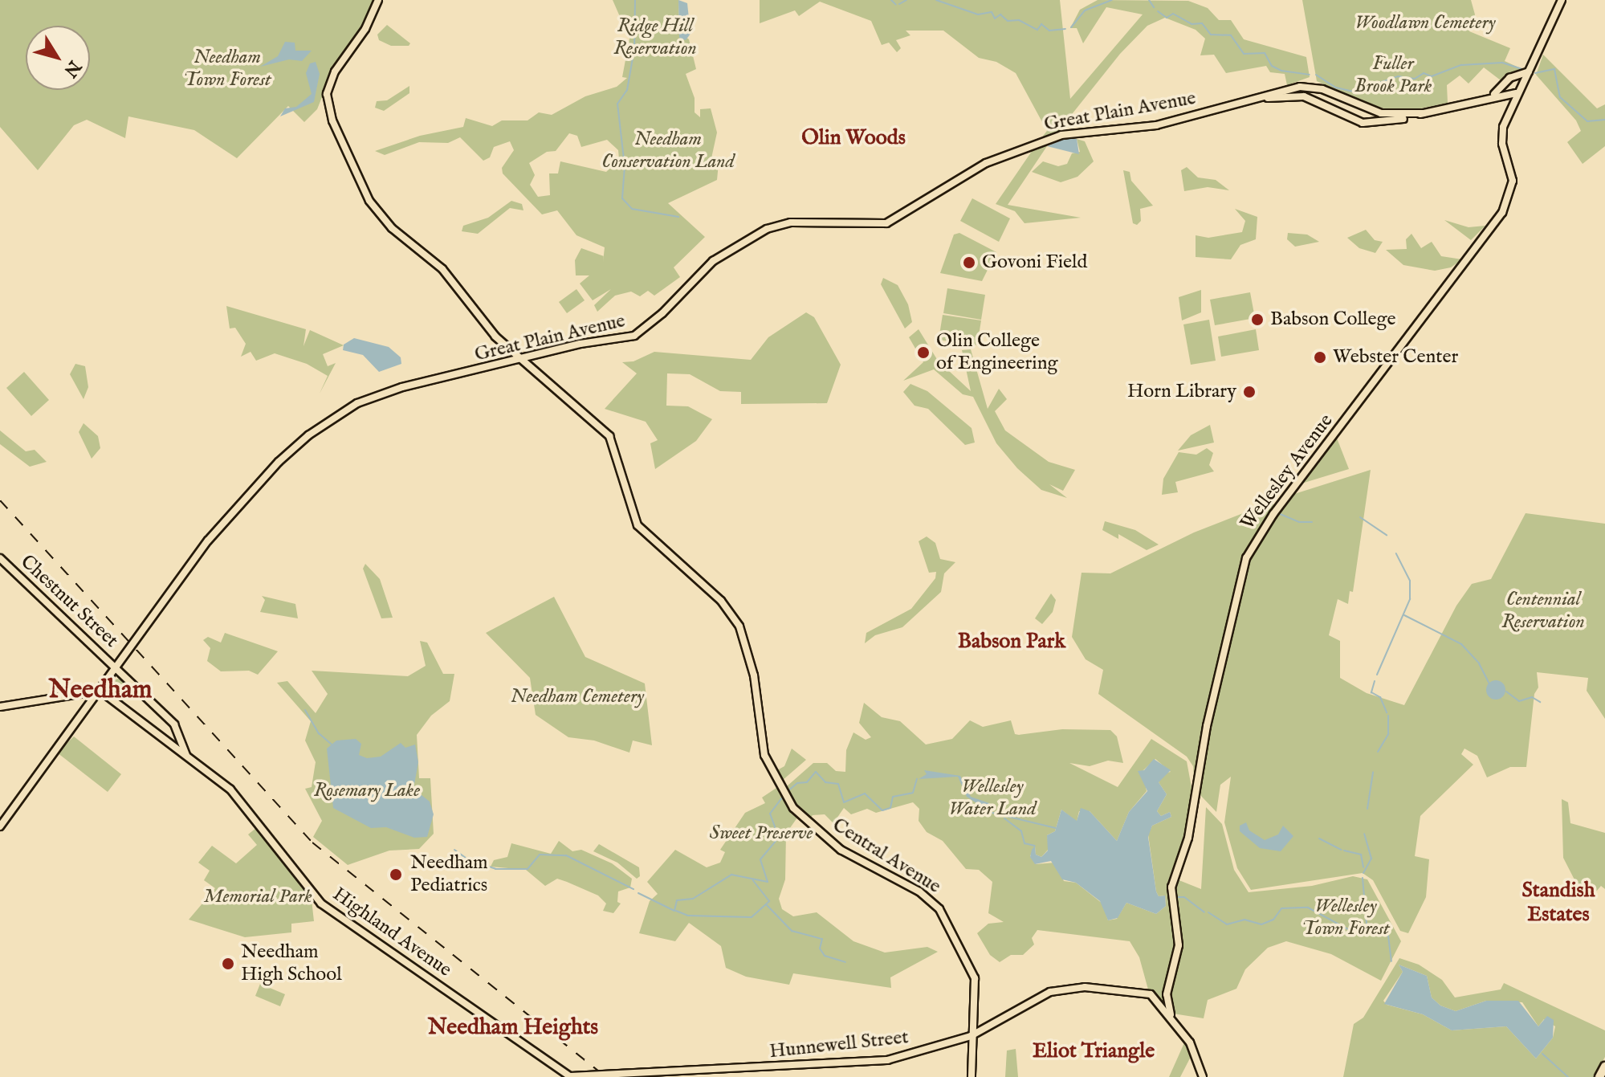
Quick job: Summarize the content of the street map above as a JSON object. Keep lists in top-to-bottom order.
{
  "streets": {
    "main road": [
      "Great Plain Avenue",
      "Wellesley Avenue",
      "Chestnut Street",
      "Central Avenue",
      "Highland Avenue",
      "Hunnewell Street"
    ]
  },
  "crossings": [
    ["Great Plain Avenue", "Wellesley Avenue"],
    ["Great Plain Avenue", "Chestnut Street"],
    ["Great Plain Avenue", "Central Avenue"],
    ["Great Plain Avenue", "Highland Avenue"],
    ["Wellesley Avenue", "Hunnewell Street"],
    ["Central Avenue", "Hunnewell Street"],
    ["Highland Avenue", "Hunnewell Street"]
  ],
  "districts": [
    "Olin Woods",
    "Babson Park",
    "Needham",
    "Standish Estates",
    "Needham Heights",
    "Eliot Triangle"
  ],
  "parks": [
    "Woodlawn Cemetery",
    "Ridge Hill Reservation",
    "Needham Town Forest",
    "Fuller Brook Park",
    "Needham Conservation Land",
    "Centennial Reservation",
    "Needham Cemetery",
    "Wellesley Water Land",
    "Rosemary Lake",
    "Sweet Preserve",
    "Memorial Park",
    "Wellesley Town Forest"
  ],
  "places": [
    "Govoni Field",
    "Babson College",
    "Olin College of Engineering",
    "Webster Center",
    "Horn Library",
    "Needham Pediatrics",
    "Needham High School"
  ],
  "north": "bottom right"
}
